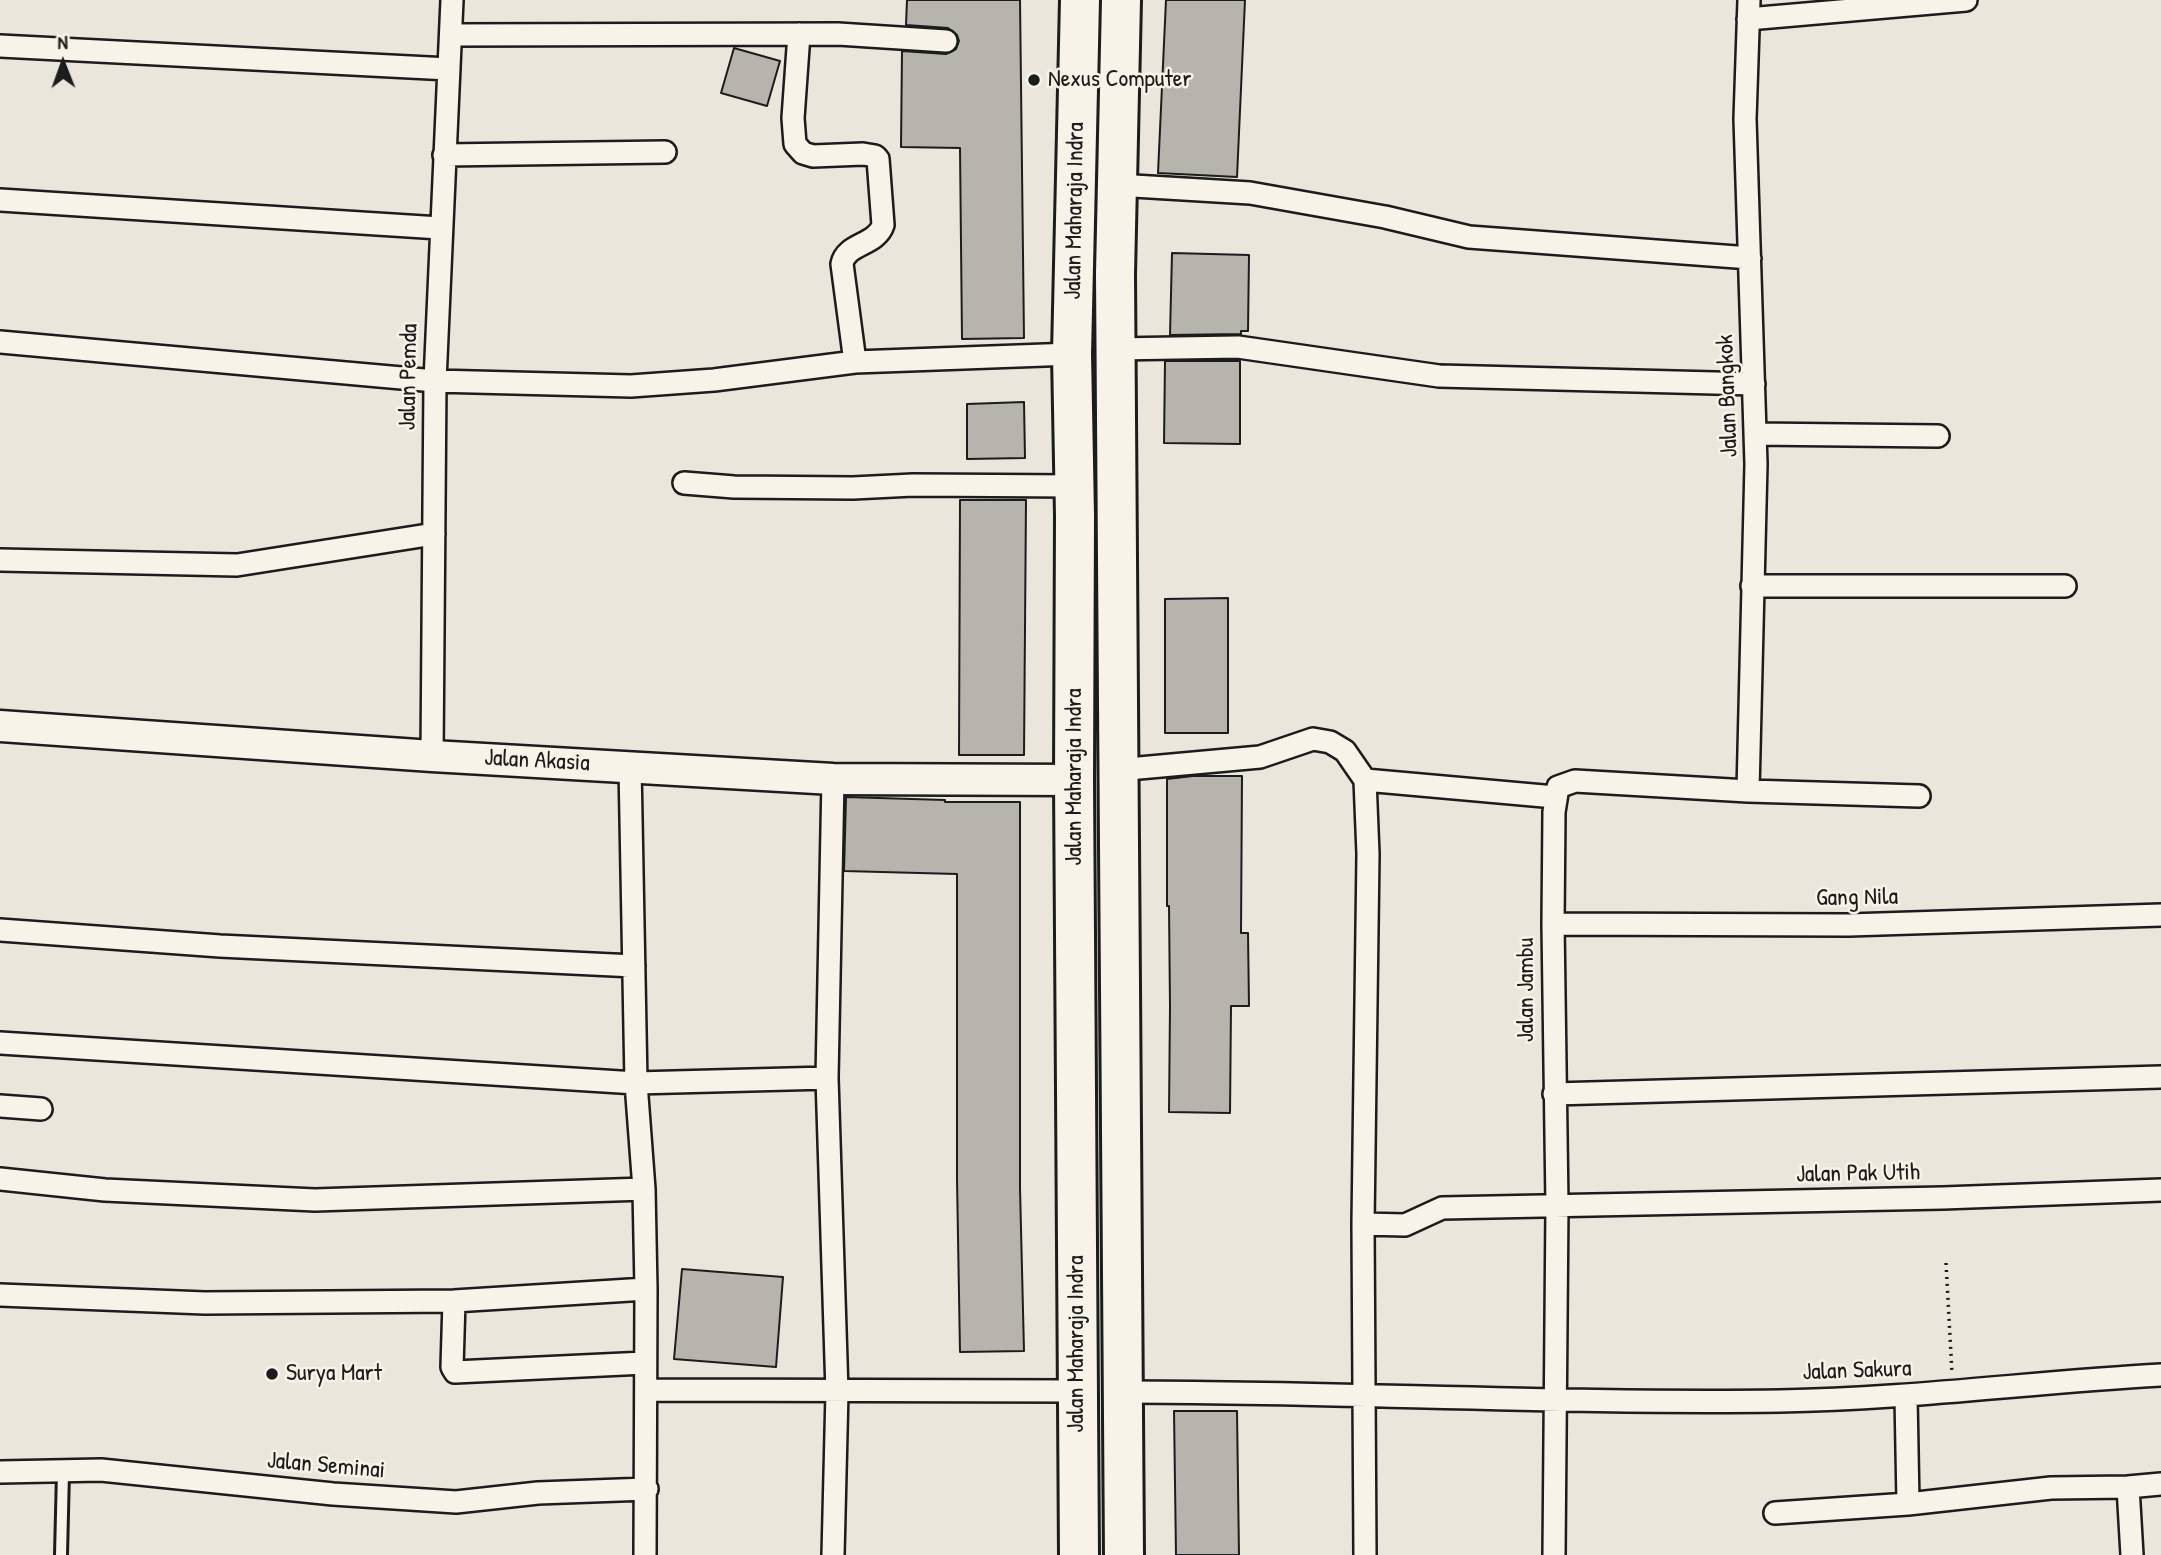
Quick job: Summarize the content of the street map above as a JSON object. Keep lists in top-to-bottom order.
{
  "streets": {
    "highway": ["Jalan Maharaja Indra"],
    "street": [
      "Jalan Pemda",
      "Jalan Bangkok",
      "Jalan Akasia",
      "Gang Nila",
      "Jalan Jambu",
      "Jalan Pak Utih",
      "Jalan Sakura",
      "Jalan Seminai"
    ]
  },
  "crossings": [
    ["Jalan Maharaja Indra", "Jalan Akasia"],
    ["Jalan Maharaja Indra", "Jalan Sakura"],
    ["Jalan Pemda", "Jalan Akasia"],
    ["Gang Nila", "Jalan Jambu"],
    ["Jalan Jambu", "Jalan Pak Utih"],
    ["Jalan Jambu", "Jalan Sakura"]
  ],
  "places": ["Nexus Computer", "Surya Mart"],
  "north": "top"
}
